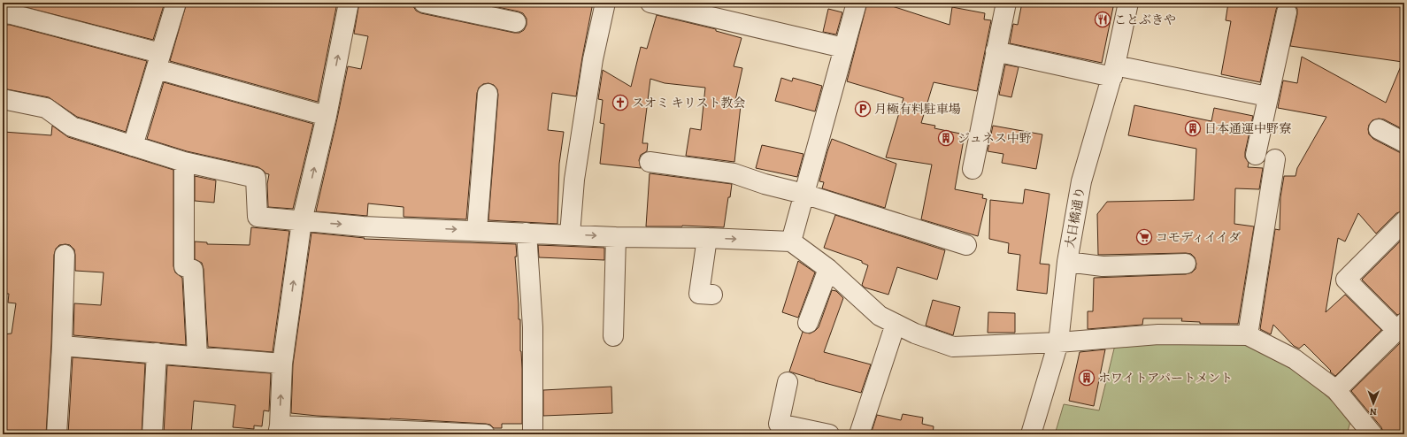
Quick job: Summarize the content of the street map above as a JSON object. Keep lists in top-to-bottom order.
{
  "streets": {
    "street": ["大日橋通り"]
  },
  "places": {
    "restaurant": ["ことぶきや"],
    "church": ["スオミ キリスト教会"],
    "parking": ["月極有料駐車場"],
    "building": ["日本通運中野寮", "ジュネス中野", "ホワイトアパートメント"],
    "supermarket": ["コモディイイダ"]
  },
  "north": "bottom"
}
